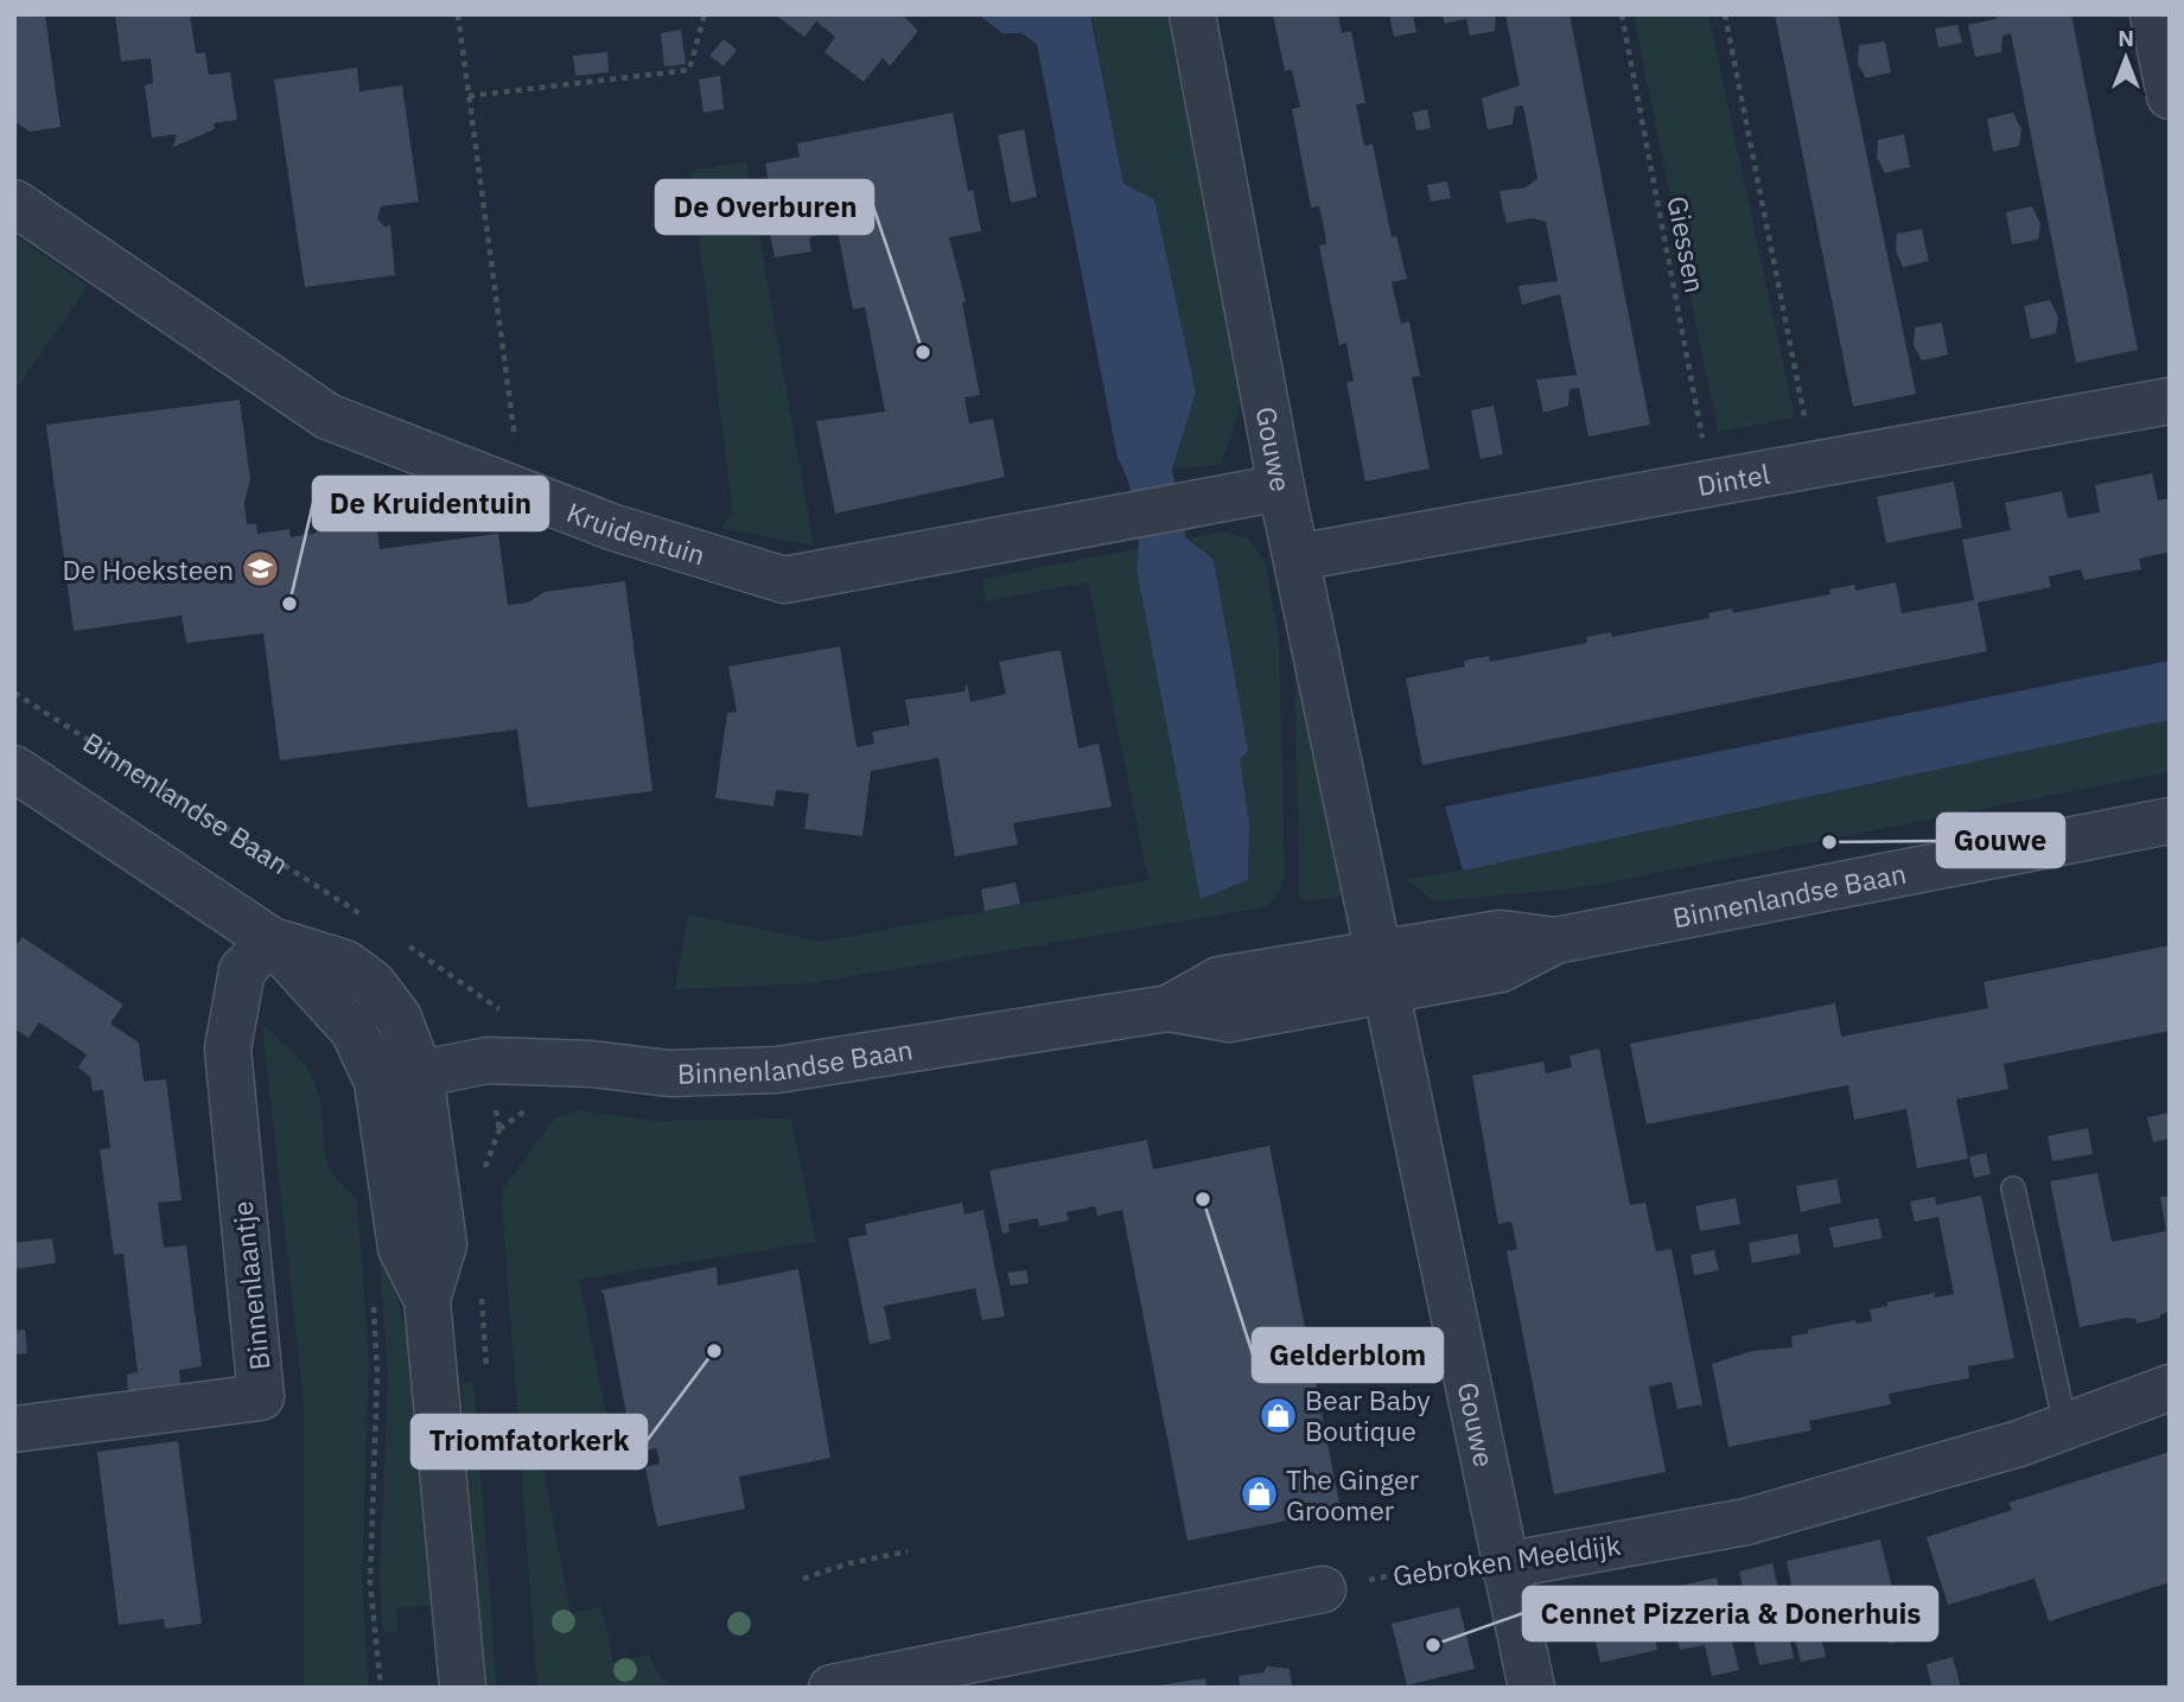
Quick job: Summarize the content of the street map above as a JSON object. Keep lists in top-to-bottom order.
{
  "streets": {
    "street": [
      "Gouwe",
      "Dintel",
      "Kruidentuin",
      "Binnenlandse Baan",
      "Binnenlaantje",
      "Gebroken Meeldijk"
    ],
    "path": ["Giessen"]
  },
  "crossings": [
    ["Giessen", "Dintel"],
    ["Gouwe", "Dintel"],
    ["Gouwe", "Kruidentuin"],
    ["Gouwe", "Binnenlandse Baan"],
    ["Gouwe", "Gebroken Meeldijk"]
  ],
  "places": {
    "other": [
      "De Overburen",
      "De Kruidentuin",
      "Gouwe",
      "Gelderblom",
      "Triomfatorkerk",
      "Cennet Pizzeria & Donerhuis"
    ],
    "school or university": ["De Hoeksteen"],
    "shop": ["Bear Baby Boutique", "The Ginger Groomer"]
  },
  "north": "top"
}
